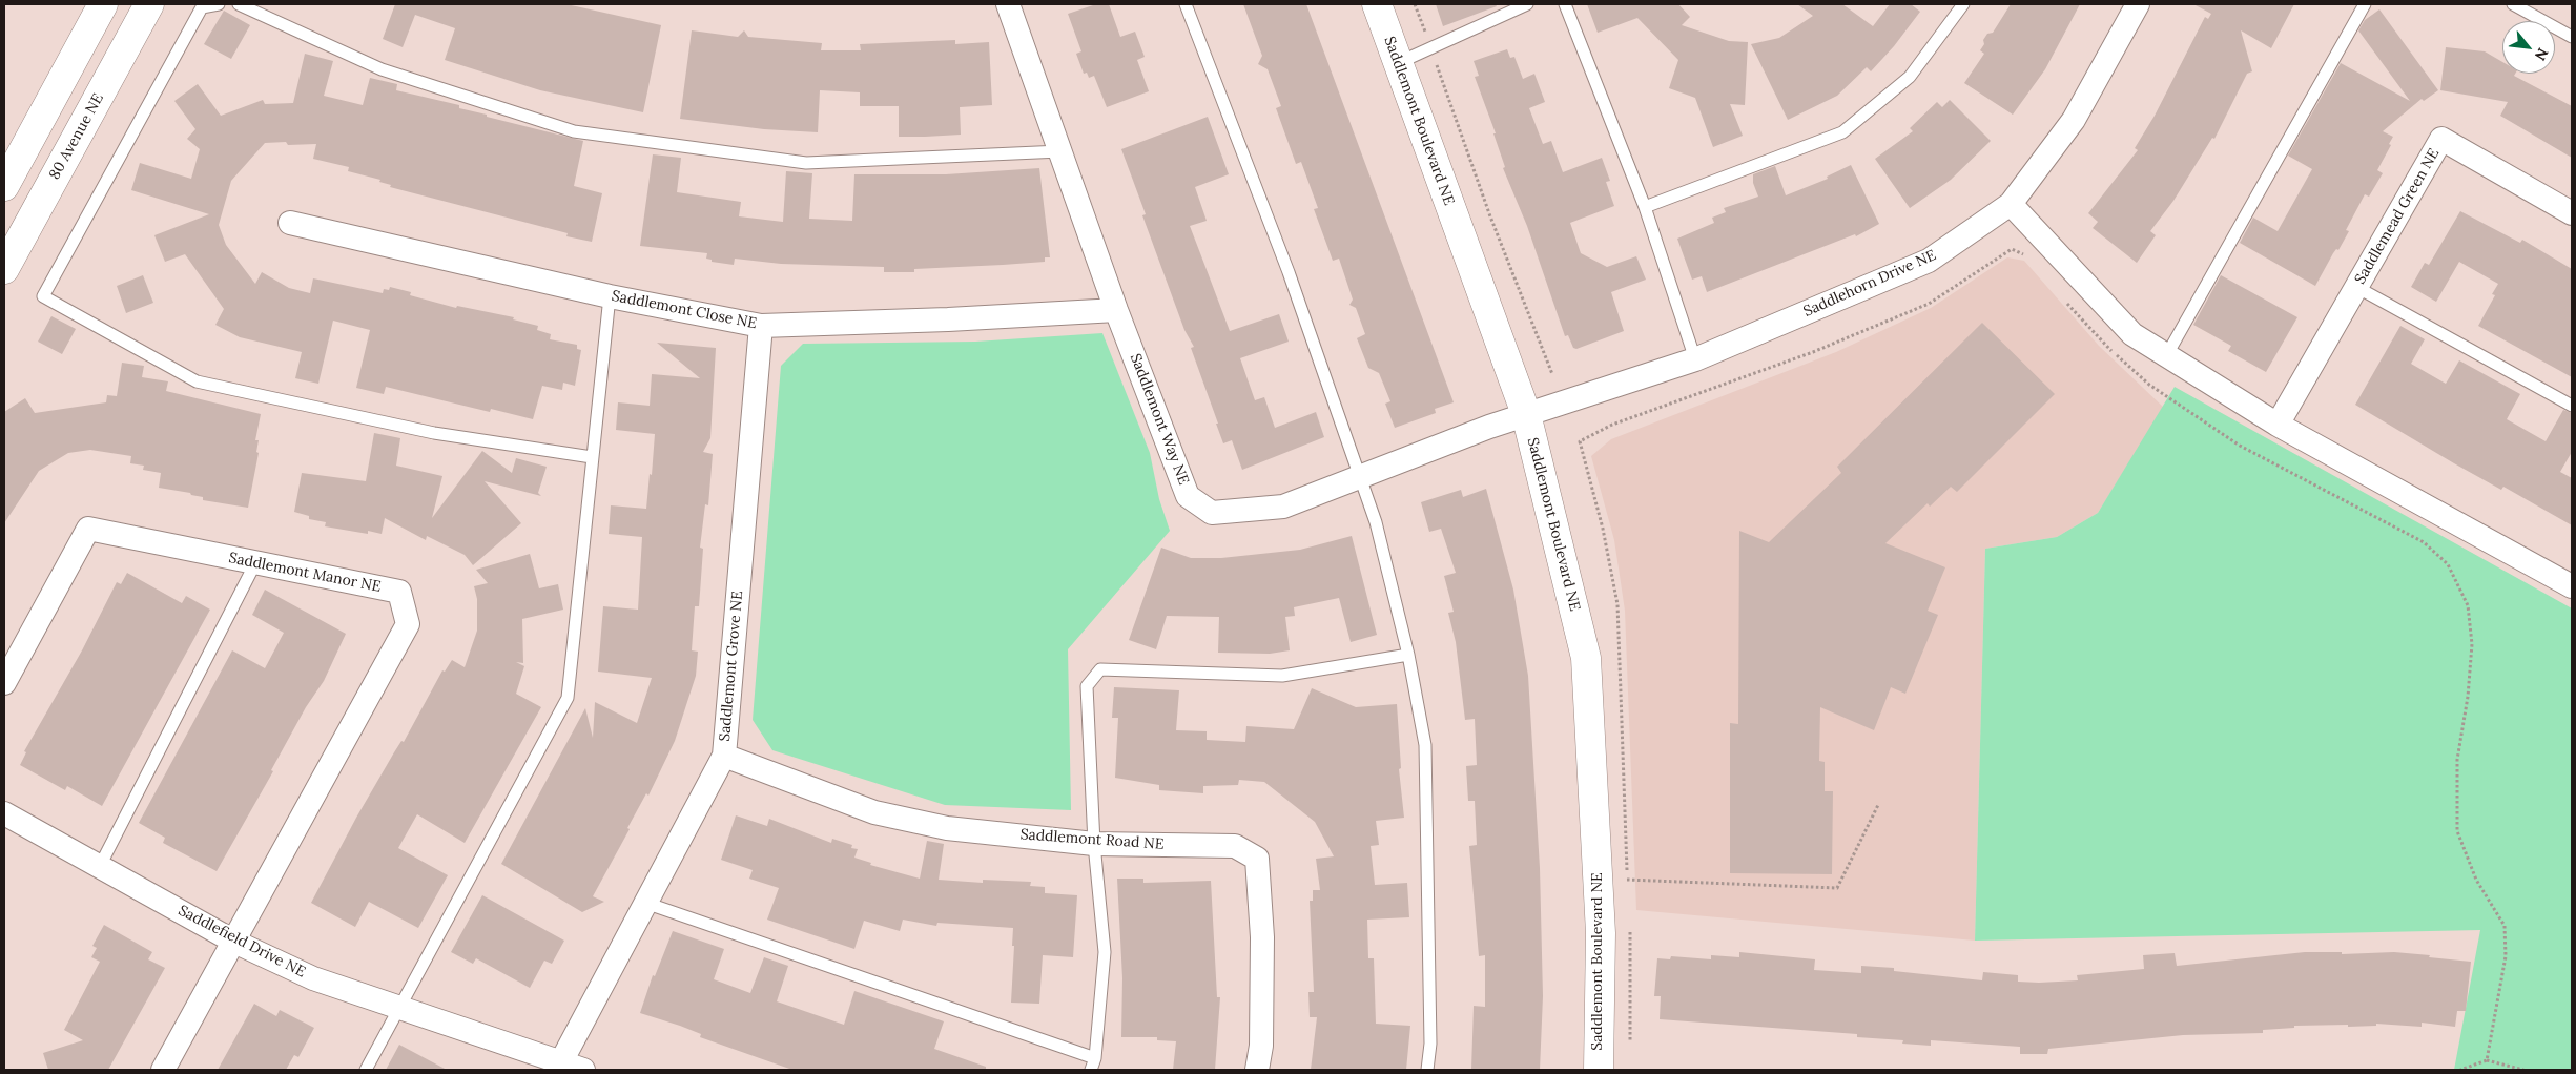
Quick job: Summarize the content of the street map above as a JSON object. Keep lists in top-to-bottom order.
{
  "streets": {
    "street": [
      "Saddlemont Boulevard NE",
      "80 Avenue NE",
      "Saddlemead Green NE",
      "Saddlehorn Drive NE",
      "Saddlemont Close NE",
      "Saddlemont Way NE",
      "Saddlemont Manor NE",
      "Saddlemont Grove NE",
      "Saddlemont Road NE",
      "Saddlefield Drive NE"
    ]
  },
  "crossings": [
    ["Saddlemont Boulevard NE", "Saddlehorn Drive NE"],
    ["Saddlemont Boulevard NE", "Saddlemont Way NE"],
    ["Saddlehorn Drive NE", "Saddlemont Way NE"],
    ["Saddlemont Close NE", "Saddlemont Way NE"],
    ["Saddlemont Close NE", "Saddlemont Grove NE"],
    ["Saddlemont Manor NE", "Saddlefield Drive NE"],
    ["Saddlemont Grove NE", "Saddlemont Road NE"],
    ["Saddlemont Grove NE", "Saddlefield Drive NE"]
  ],
  "north": "bottom right"
}
